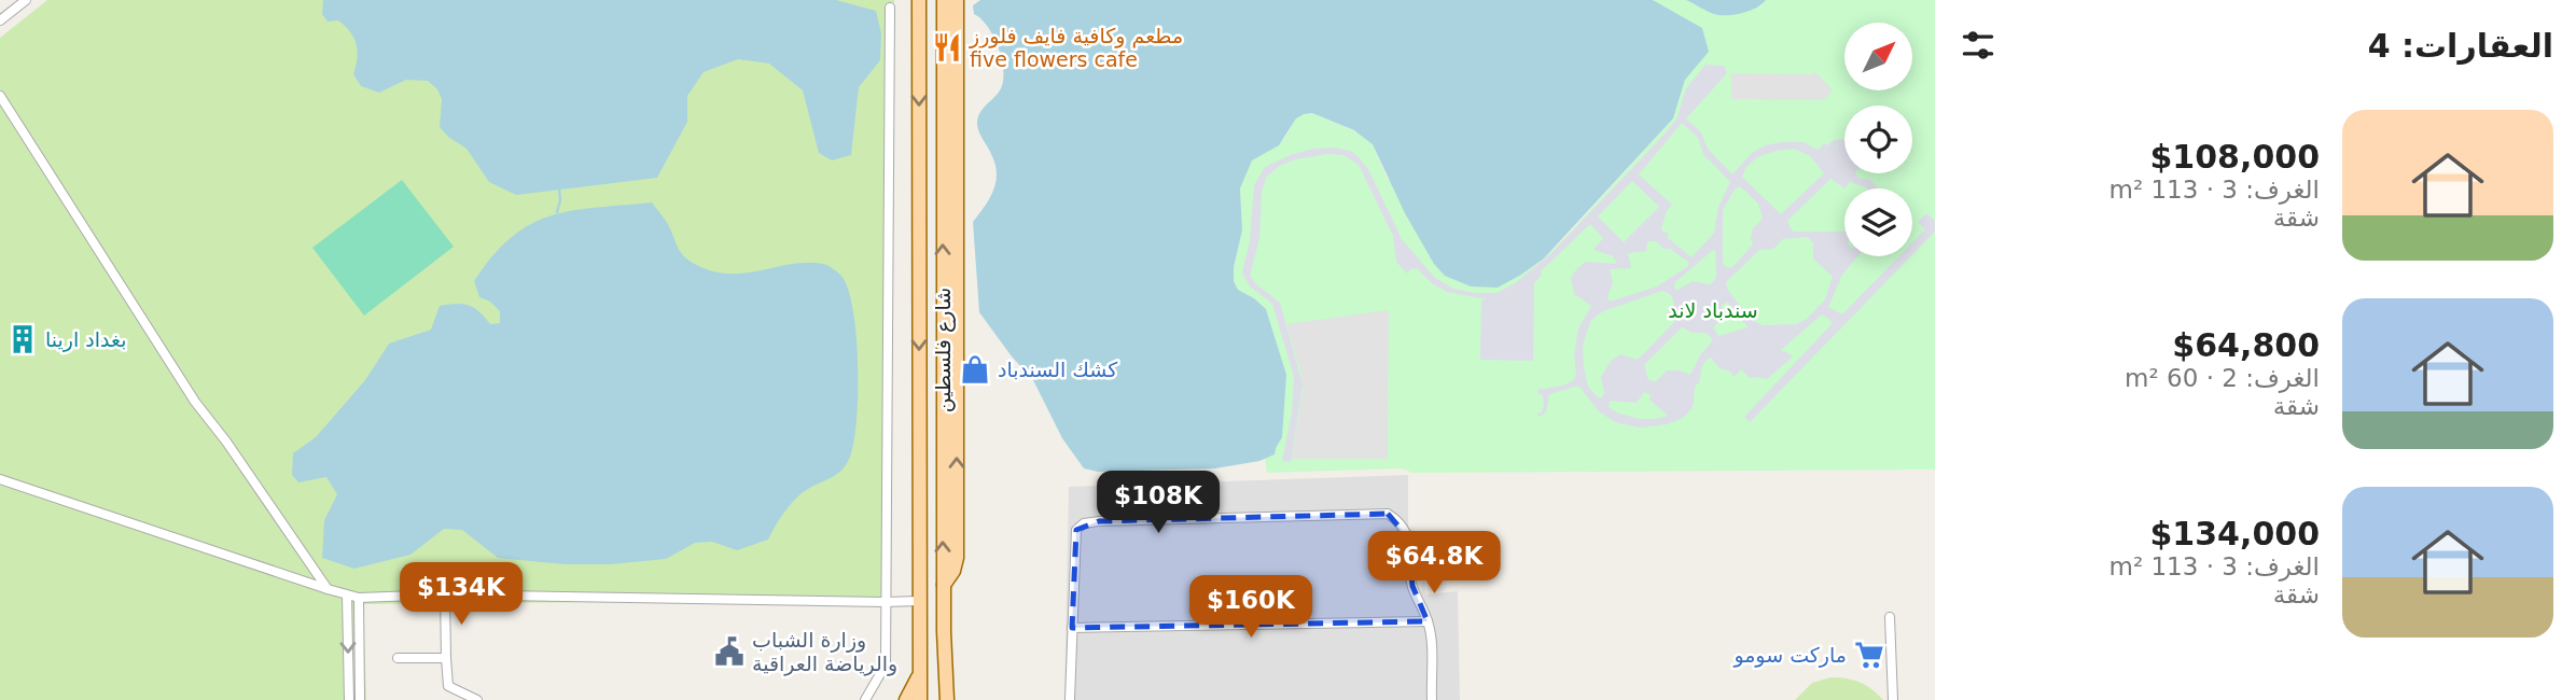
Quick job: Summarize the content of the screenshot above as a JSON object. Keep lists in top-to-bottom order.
{
  "streets": {
    "main road": ["شارع فلسطين"]
  },
  "parks": ["سندباد لاند"],
  "places": {
    "restaurant": ["مطعم وكافية فايف فلورز five flowers cafe"],
    "building": ["بغداد ارينا"],
    "shop": ["كشك السندباد"],
    "public building": ["وزارة الشباب والرياضة العراقية"],
    "supermarket": ["ماركت سومو"]
  },
  "north": "top right",
  "page": {
    "heading": "العقارات: 4",
    "list": [
      {
        "name": "$108,000",
        "note": "الغرف: 3 · 113 m² · شقة"
      },
      {
        "name": "$64,800",
        "note": "الغرف: 2 · 60 m² · شقة"
      },
      {
        "name": "$134,000",
        "note": "الغرف: 3 · 113 m² · شقة"
      }
    ],
    "price": [
      "$108K",
      "$64.8K",
      "$134K",
      "$160K"
    ]
  }
}
